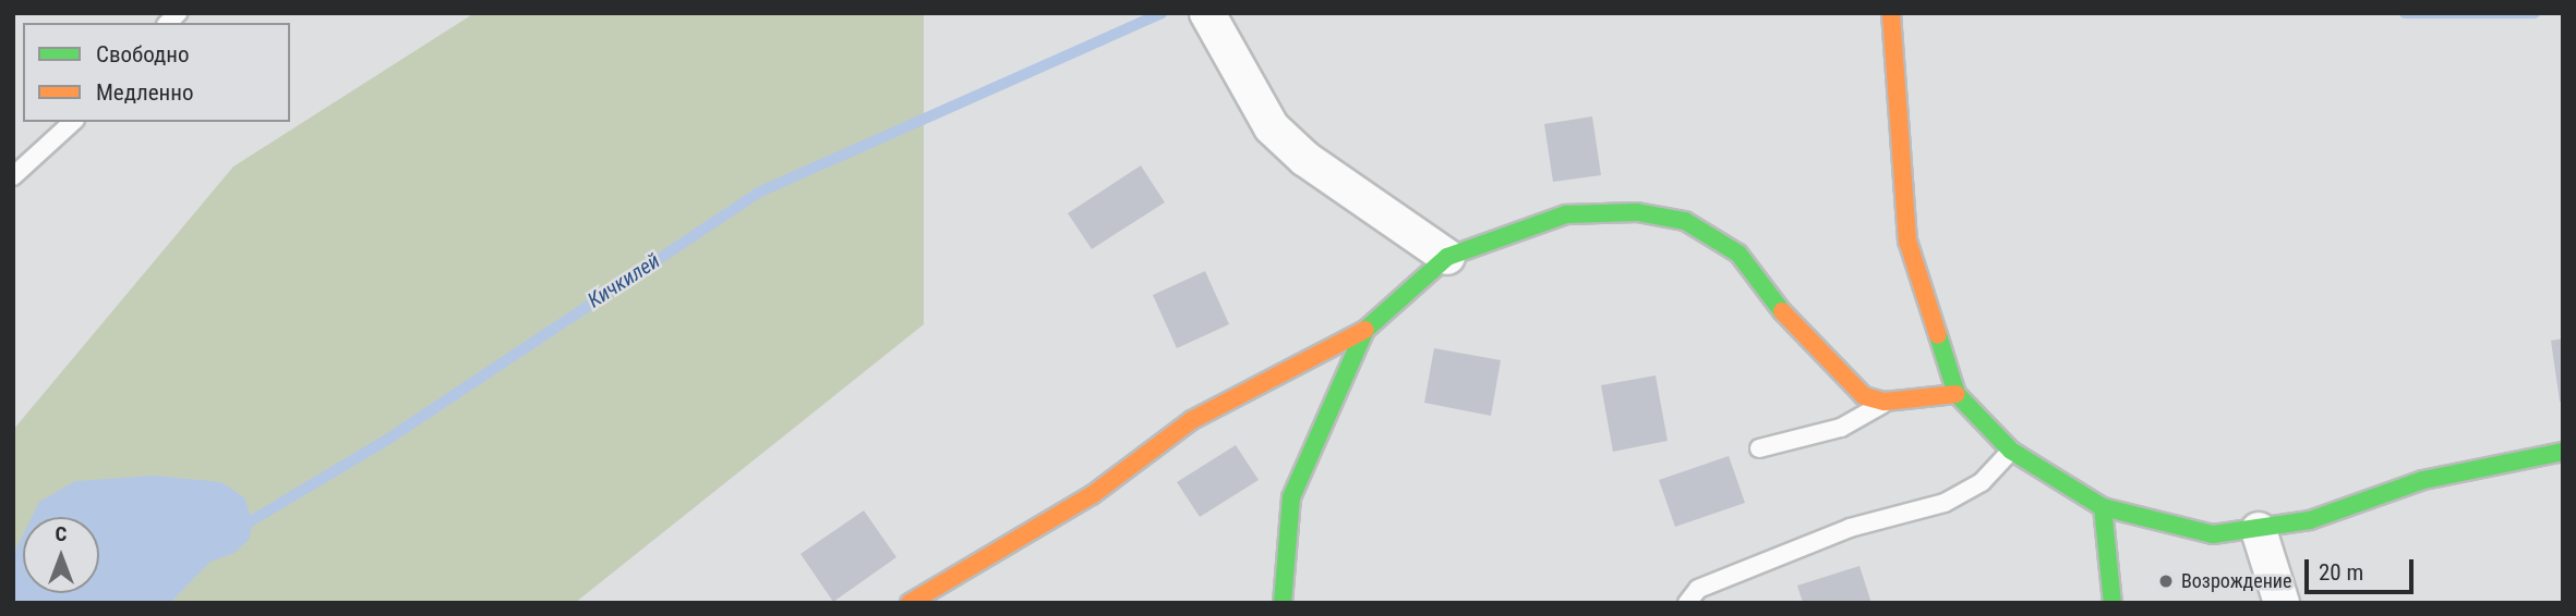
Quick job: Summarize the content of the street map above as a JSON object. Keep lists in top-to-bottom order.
{
  "water": ["Кичкилей"],
  "places": ["Возрождение"],
  "legend": ["Свободно", "Медленно"],
  "scale_bar": "20 m",
  "north": "top"
}
